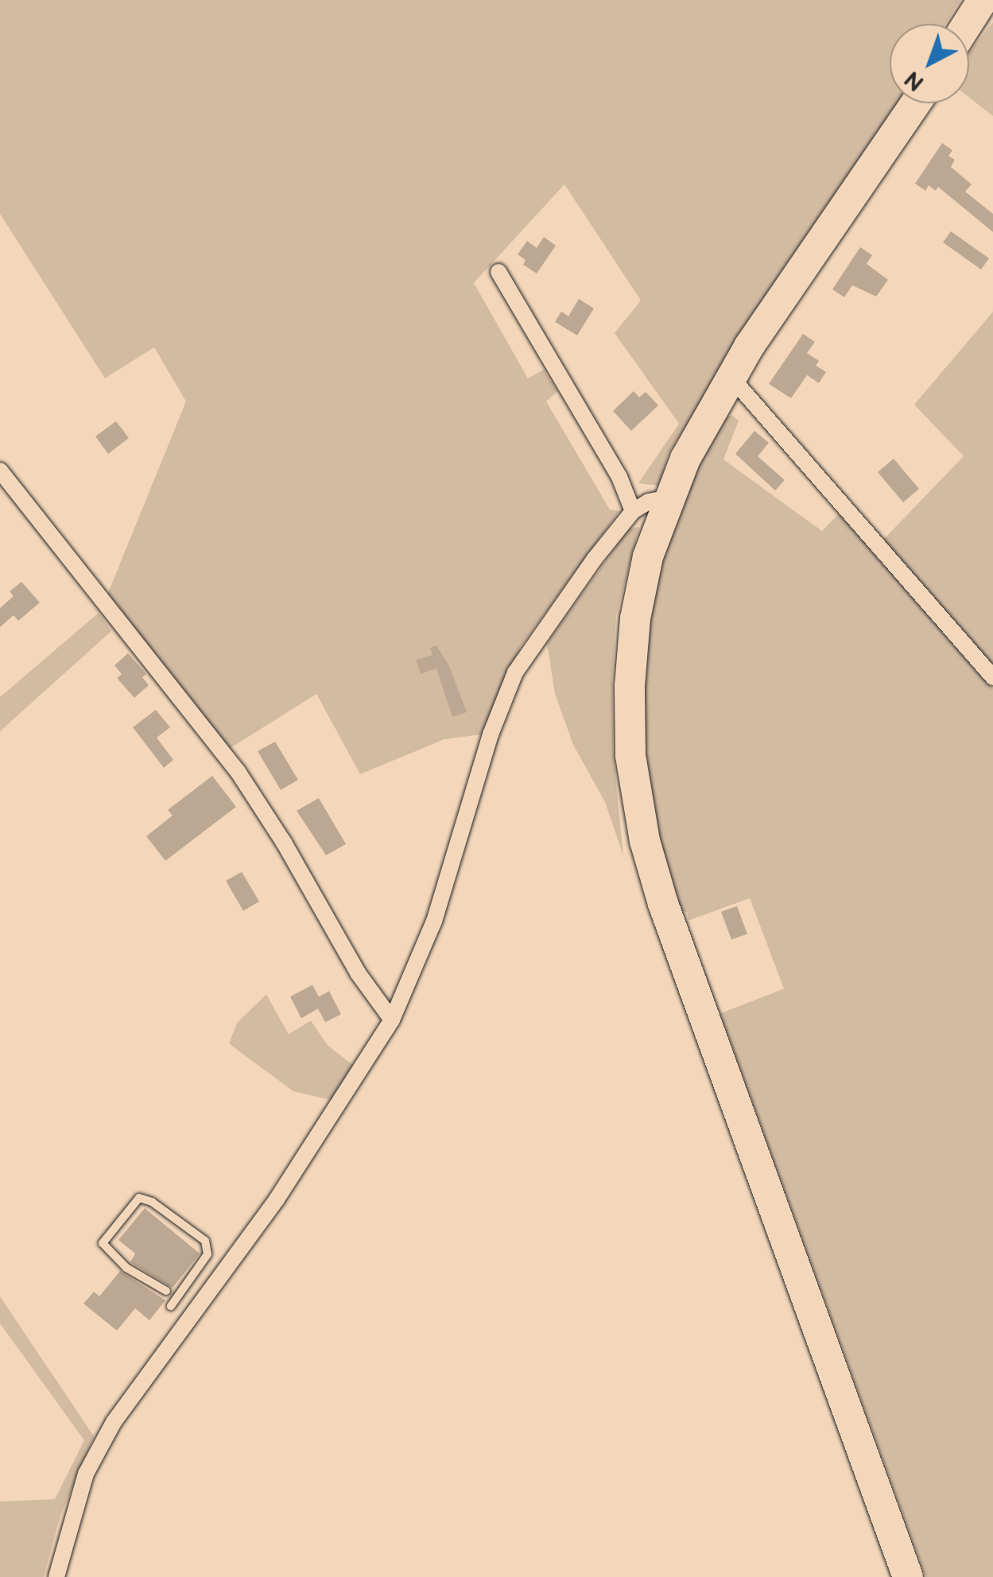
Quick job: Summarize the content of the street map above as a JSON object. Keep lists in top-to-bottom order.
{
  "north": "bottom left"
}
